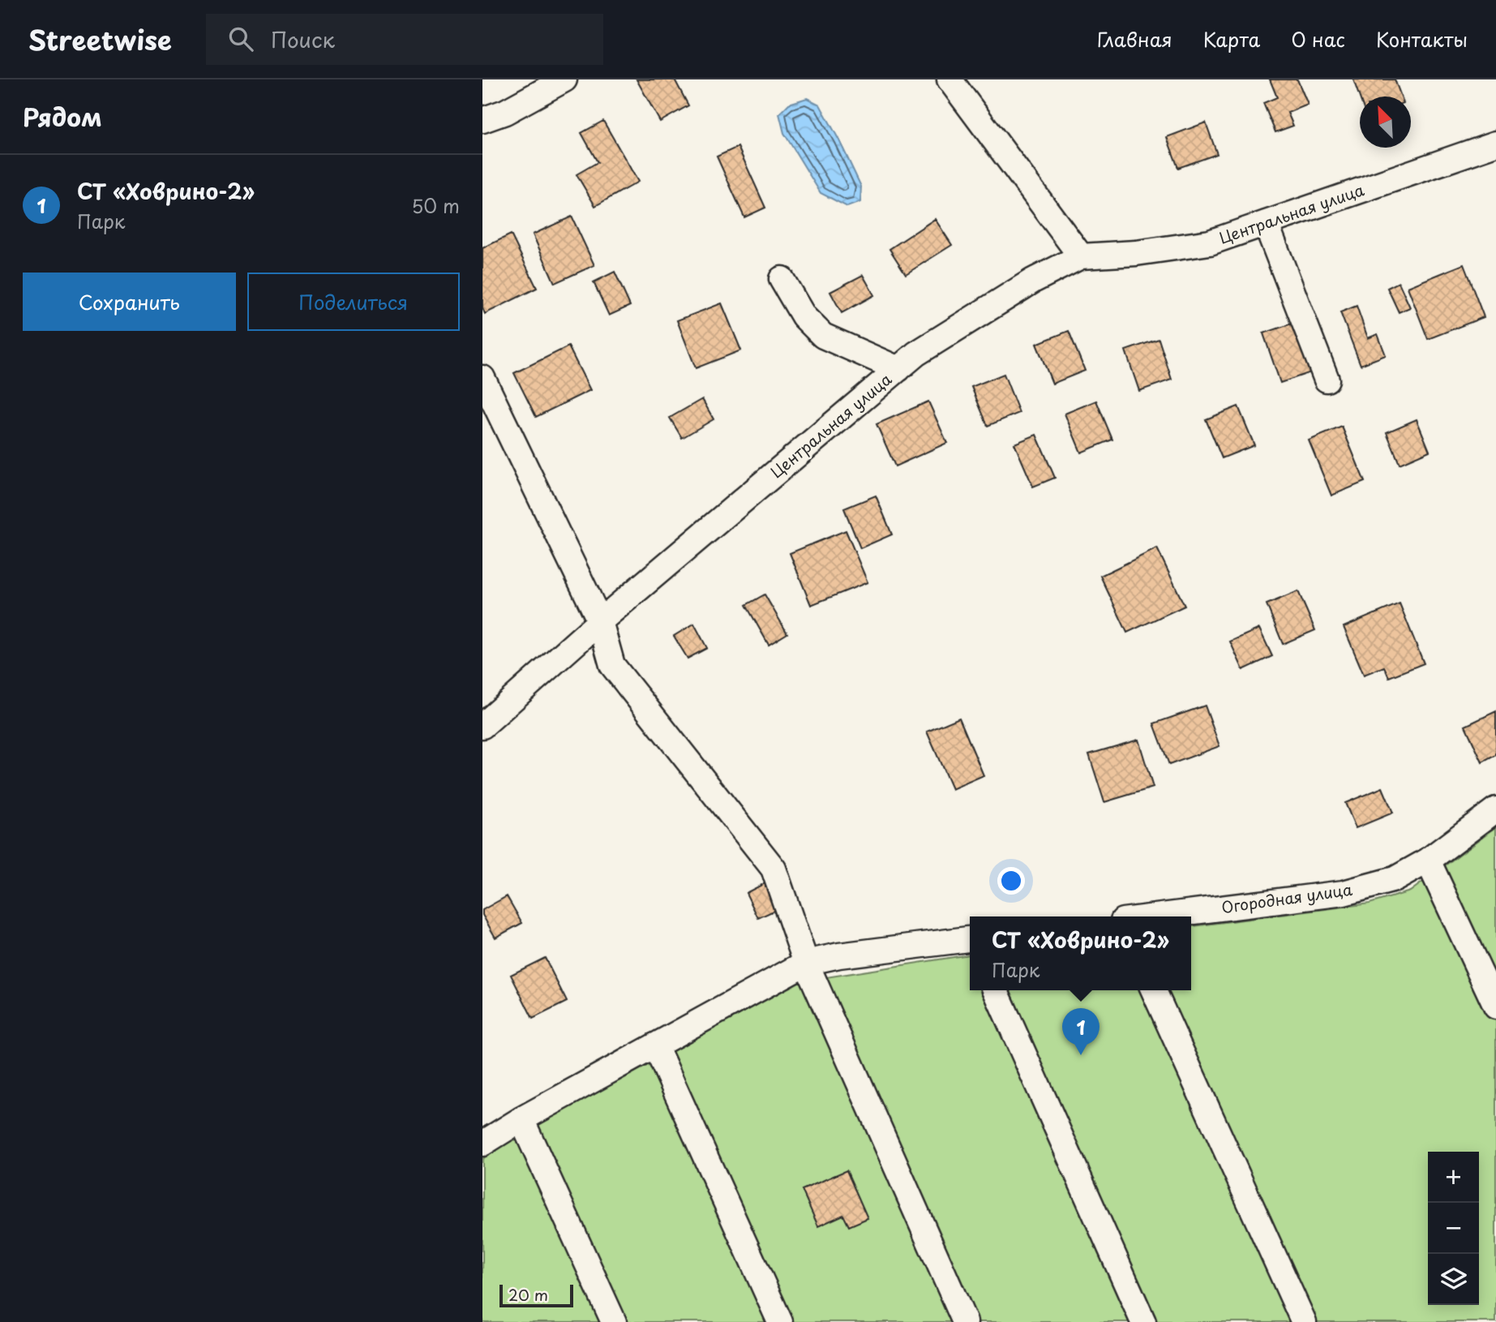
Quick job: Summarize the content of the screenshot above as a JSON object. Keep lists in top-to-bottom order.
{
  "streets": {
    "street": ["Центральная улица", "Огородная улица"]
  },
  "scale_bar": "20 m",
  "north": "top left",
  "page": {
    "header": "Streetwise",
    "search": "Поиск",
    "nav": [
      "Главная",
      "Карта",
      "О нас",
      "Контакты"
    ],
    "heading": "Рядом",
    "list": [
      {
        "mark": "1",
        "name": "СТ «Ховрино-2»",
        "note": "Парк",
        "value": "50 m"
      }
    ],
    "buttons": ["Сохранить", "Поделиться"],
    "popup": ["СТ «Ховрино-2»", "Парк"],
    "pins": "1",
    "map_buttons": ["+", "−"],
    "scale": "20 m"
  }
}
